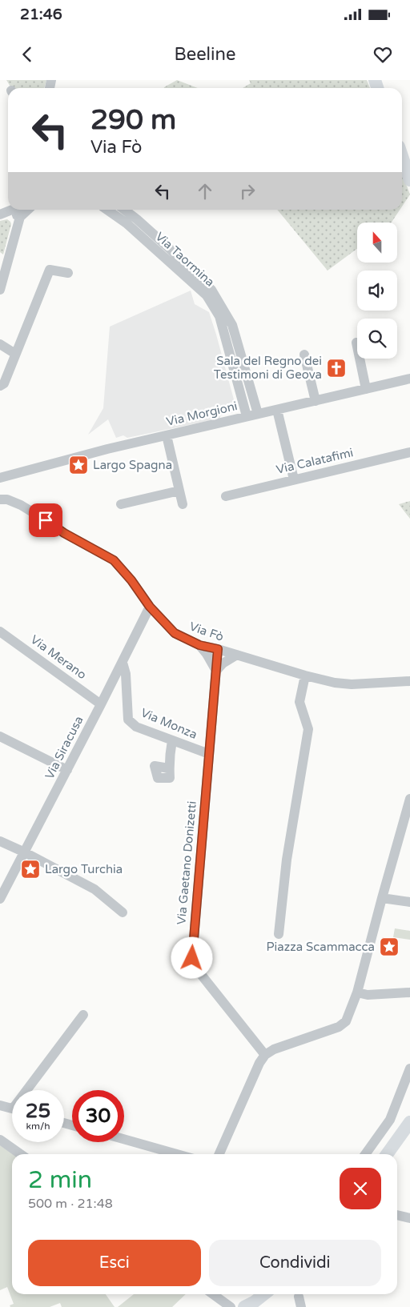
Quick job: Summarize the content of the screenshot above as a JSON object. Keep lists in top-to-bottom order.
{
  "streets": {
    "street": [
      "Via Taormina",
      "Via Morgioni",
      "Via Calatafimi",
      "Via Fò",
      "Via Merano",
      "Via Monza",
      "Via Siracusa",
      "Via Gaetano Donizetti"
    ]
  },
  "crossings": [
    ["Via Taormina", "Via Morgioni"],
    ["Via Fò", "Via Siracusa"],
    ["Via Fò", "Via Gaetano Donizetti"],
    ["Via Merano", "Via Siracusa"],
    ["Via Monza", "Via Siracusa"],
    ["Via Monza", "Via Gaetano Donizetti"]
  ],
  "places": {
    "church": ["Sala del Regno dei Testimoni di Geova"],
    "place": ["Largo Spagna", "Largo Turchia", "Piazza Scammacca"]
  },
  "north": "top",
  "page": {
    "status": "21:46",
    "header": "Beeline",
    "turn": ["290 m", "Via Fò"],
    "speed": "25 km/h",
    "limit": "30",
    "heading": ["2 min", "500 m · 21:48"],
    "buttons": ["Esci", "Condividi"]
  }
}
